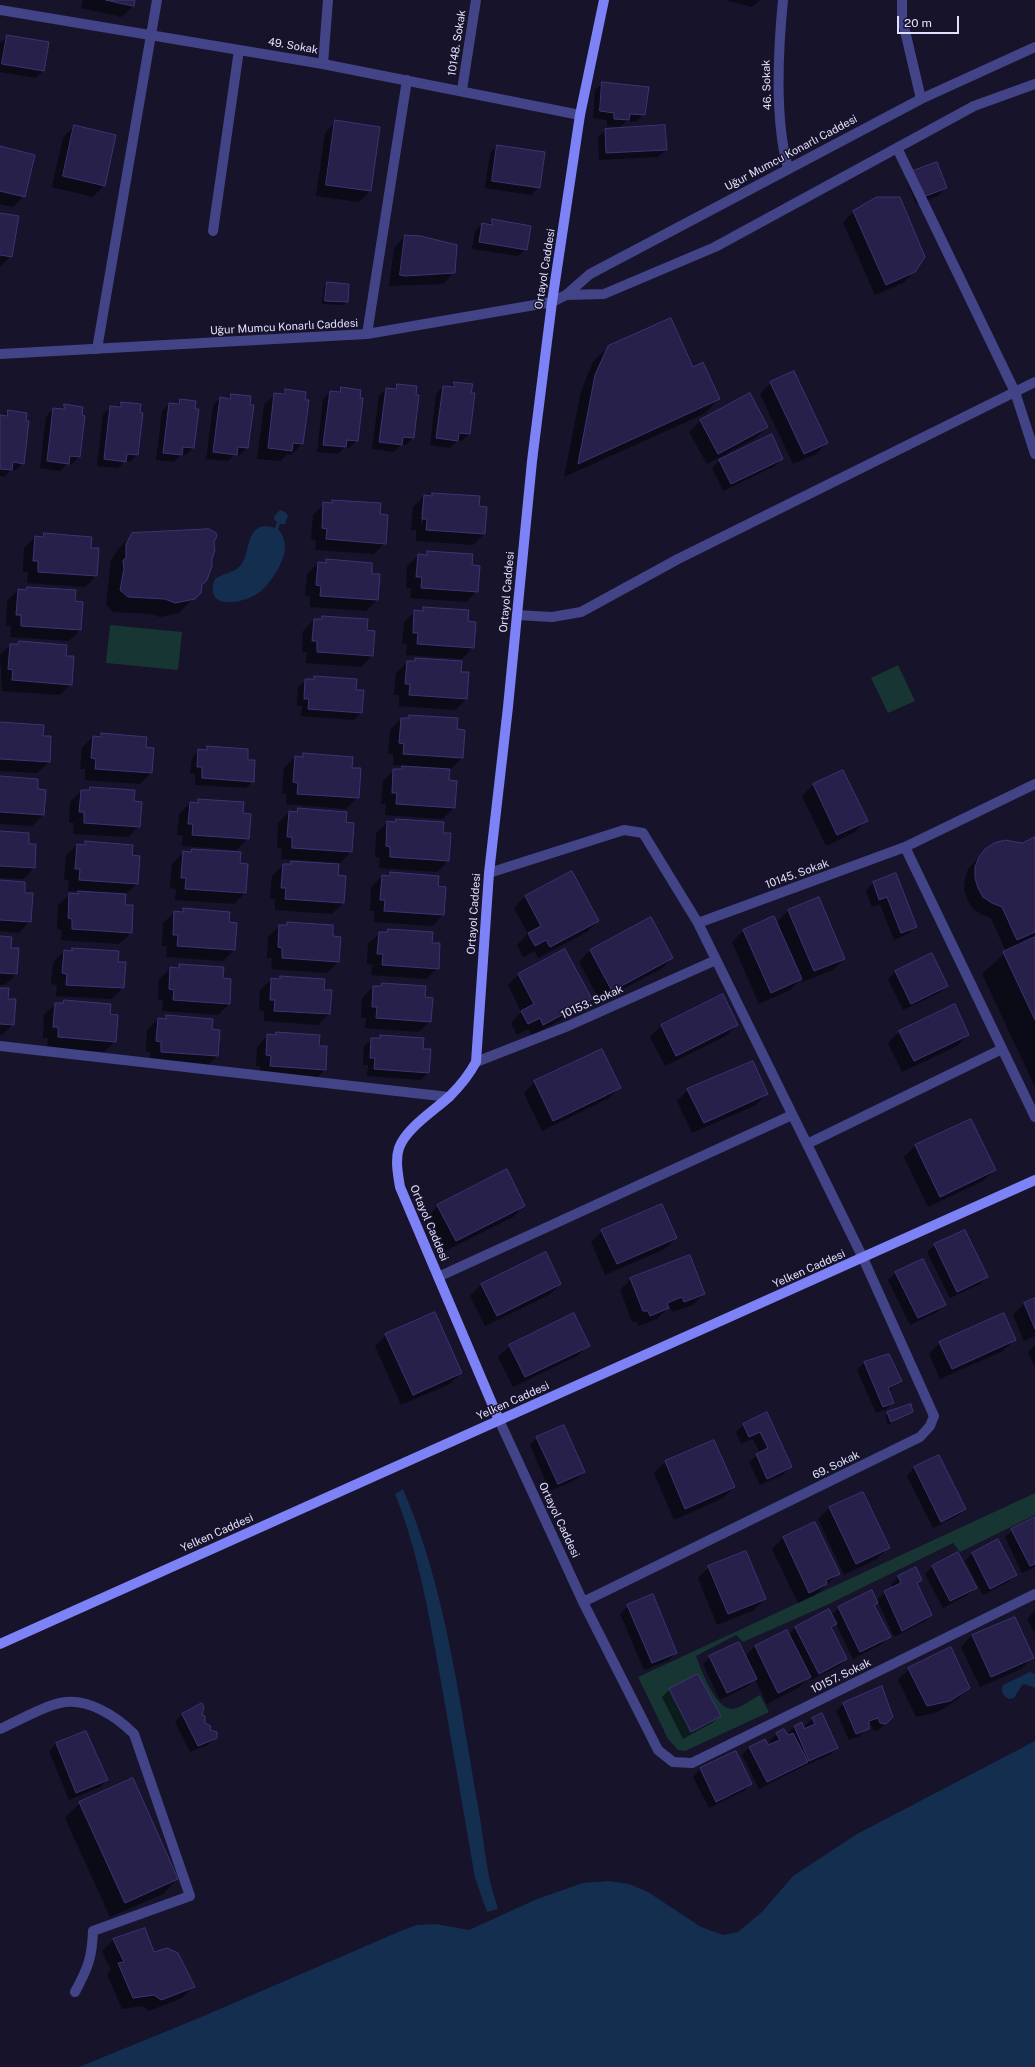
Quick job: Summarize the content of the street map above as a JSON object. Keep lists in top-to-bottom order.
{
  "streets": {
    "street": [
      "10148. Sokak",
      "49. Sokak",
      "46. Sokak",
      "Uğur Mumcu Konarlı Caddesi",
      "Ortayol Caddesi",
      "10145. Sokak",
      "10153. Sokak",
      "Yelken Caddesi",
      "69. Sokak",
      "10157. Sokak"
    ]
  },
  "crossings": [
    ["10148. Sokak", "49. Sokak"],
    ["49. Sokak", "Ortayol Caddesi"],
    ["46. Sokak", "Uğur Mumcu Konarlı Caddesi"],
    ["Uğur Mumcu Konarlı Caddesi", "Ortayol Caddesi"],
    ["Ortayol Caddesi", "10153. Sokak"],
    ["Ortayol Caddesi", "Yelken Caddesi"],
    ["Ortayol Caddesi", "69. Sokak"],
    ["Ortayol Caddesi", "10157. Sokak"],
    ["10145. Sokak", "69. Sokak"],
    ["10153. Sokak", "69. Sokak"],
    ["Yelken Caddesi", "69. Sokak"]
  ],
  "scale_bar": "20 m"
}
